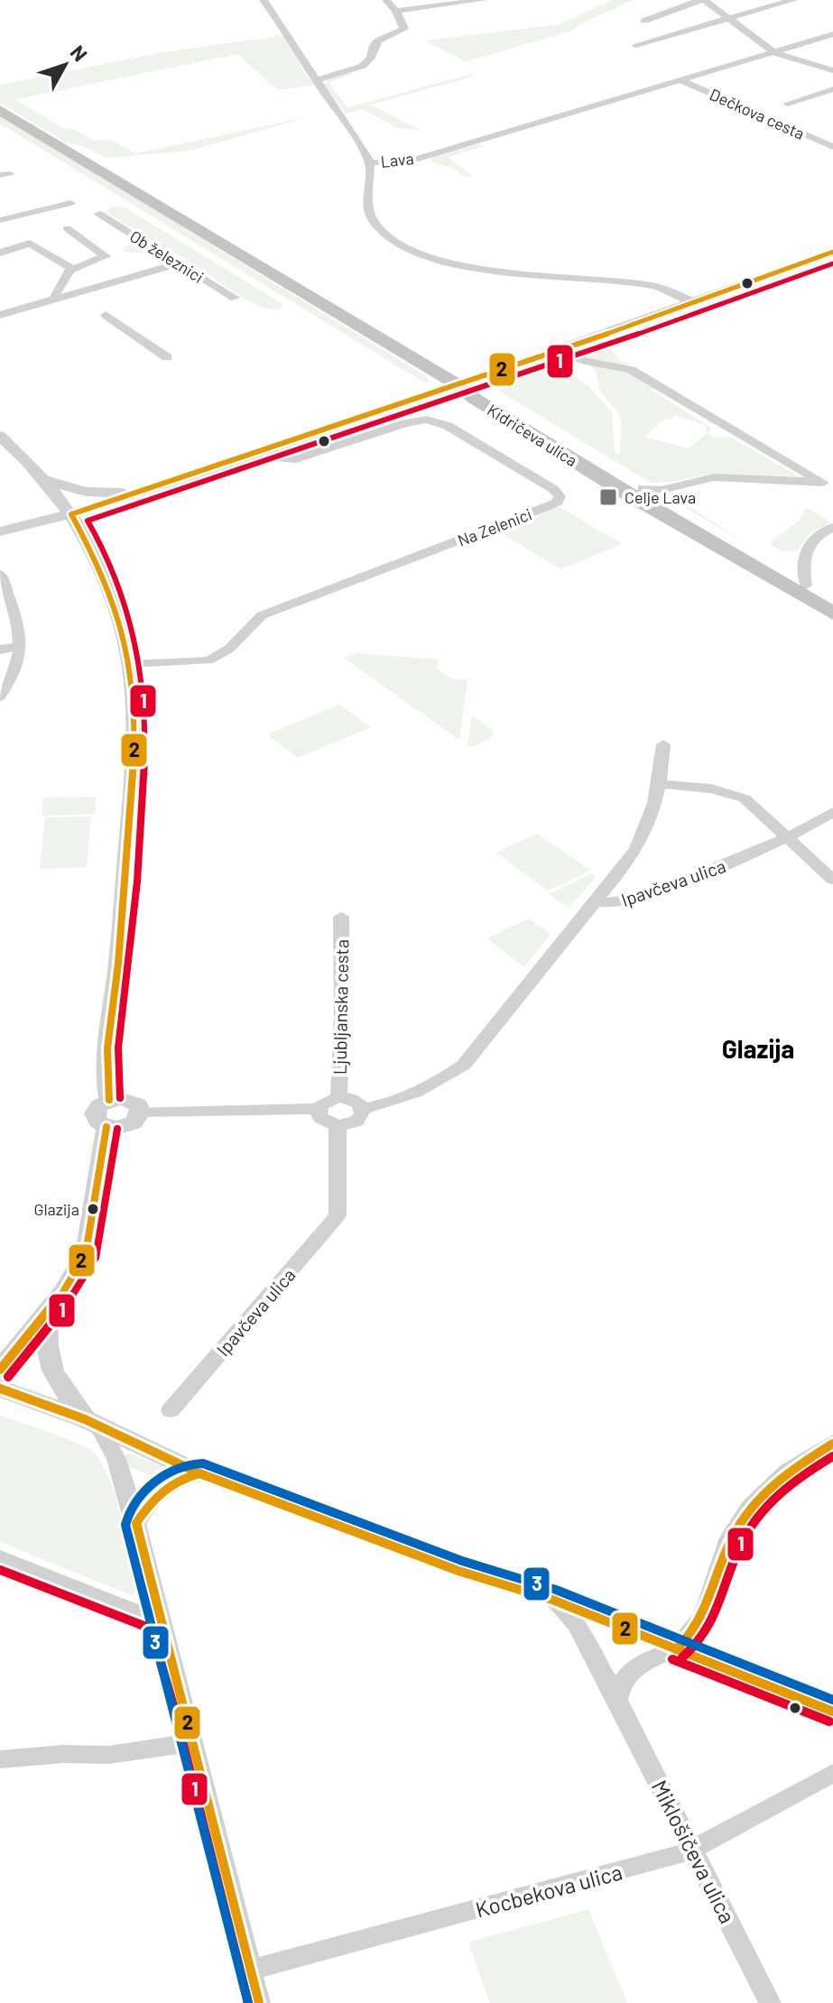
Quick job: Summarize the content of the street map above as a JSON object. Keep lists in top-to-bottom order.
{
  "streets": {
    "main road": ["Kidričeva ulica"],
    "street": [
      "Dečkova cesta",
      "Lava",
      "Ob železnici",
      "Na Zelenici",
      "Ipavčeva ulica",
      "Ljubljanska cesta",
      "Miklošičeva ulica",
      "Kocbekova ulica"
    ]
  },
  "crossings": [
    ["Dečkova cesta", "Lava"],
    ["Ipavčeva ulica", "Ljubljanska cesta"],
    ["Miklošičeva ulica", "Kocbekova ulica"]
  ],
  "districts": ["Glazija"],
  "places": {
    "transit": ["Celje Lava"],
    "other": ["Glazija"]
  },
  "lines": ["transit line 2", "transit line 1", "transit line 3"],
  "north": "top right"
}
